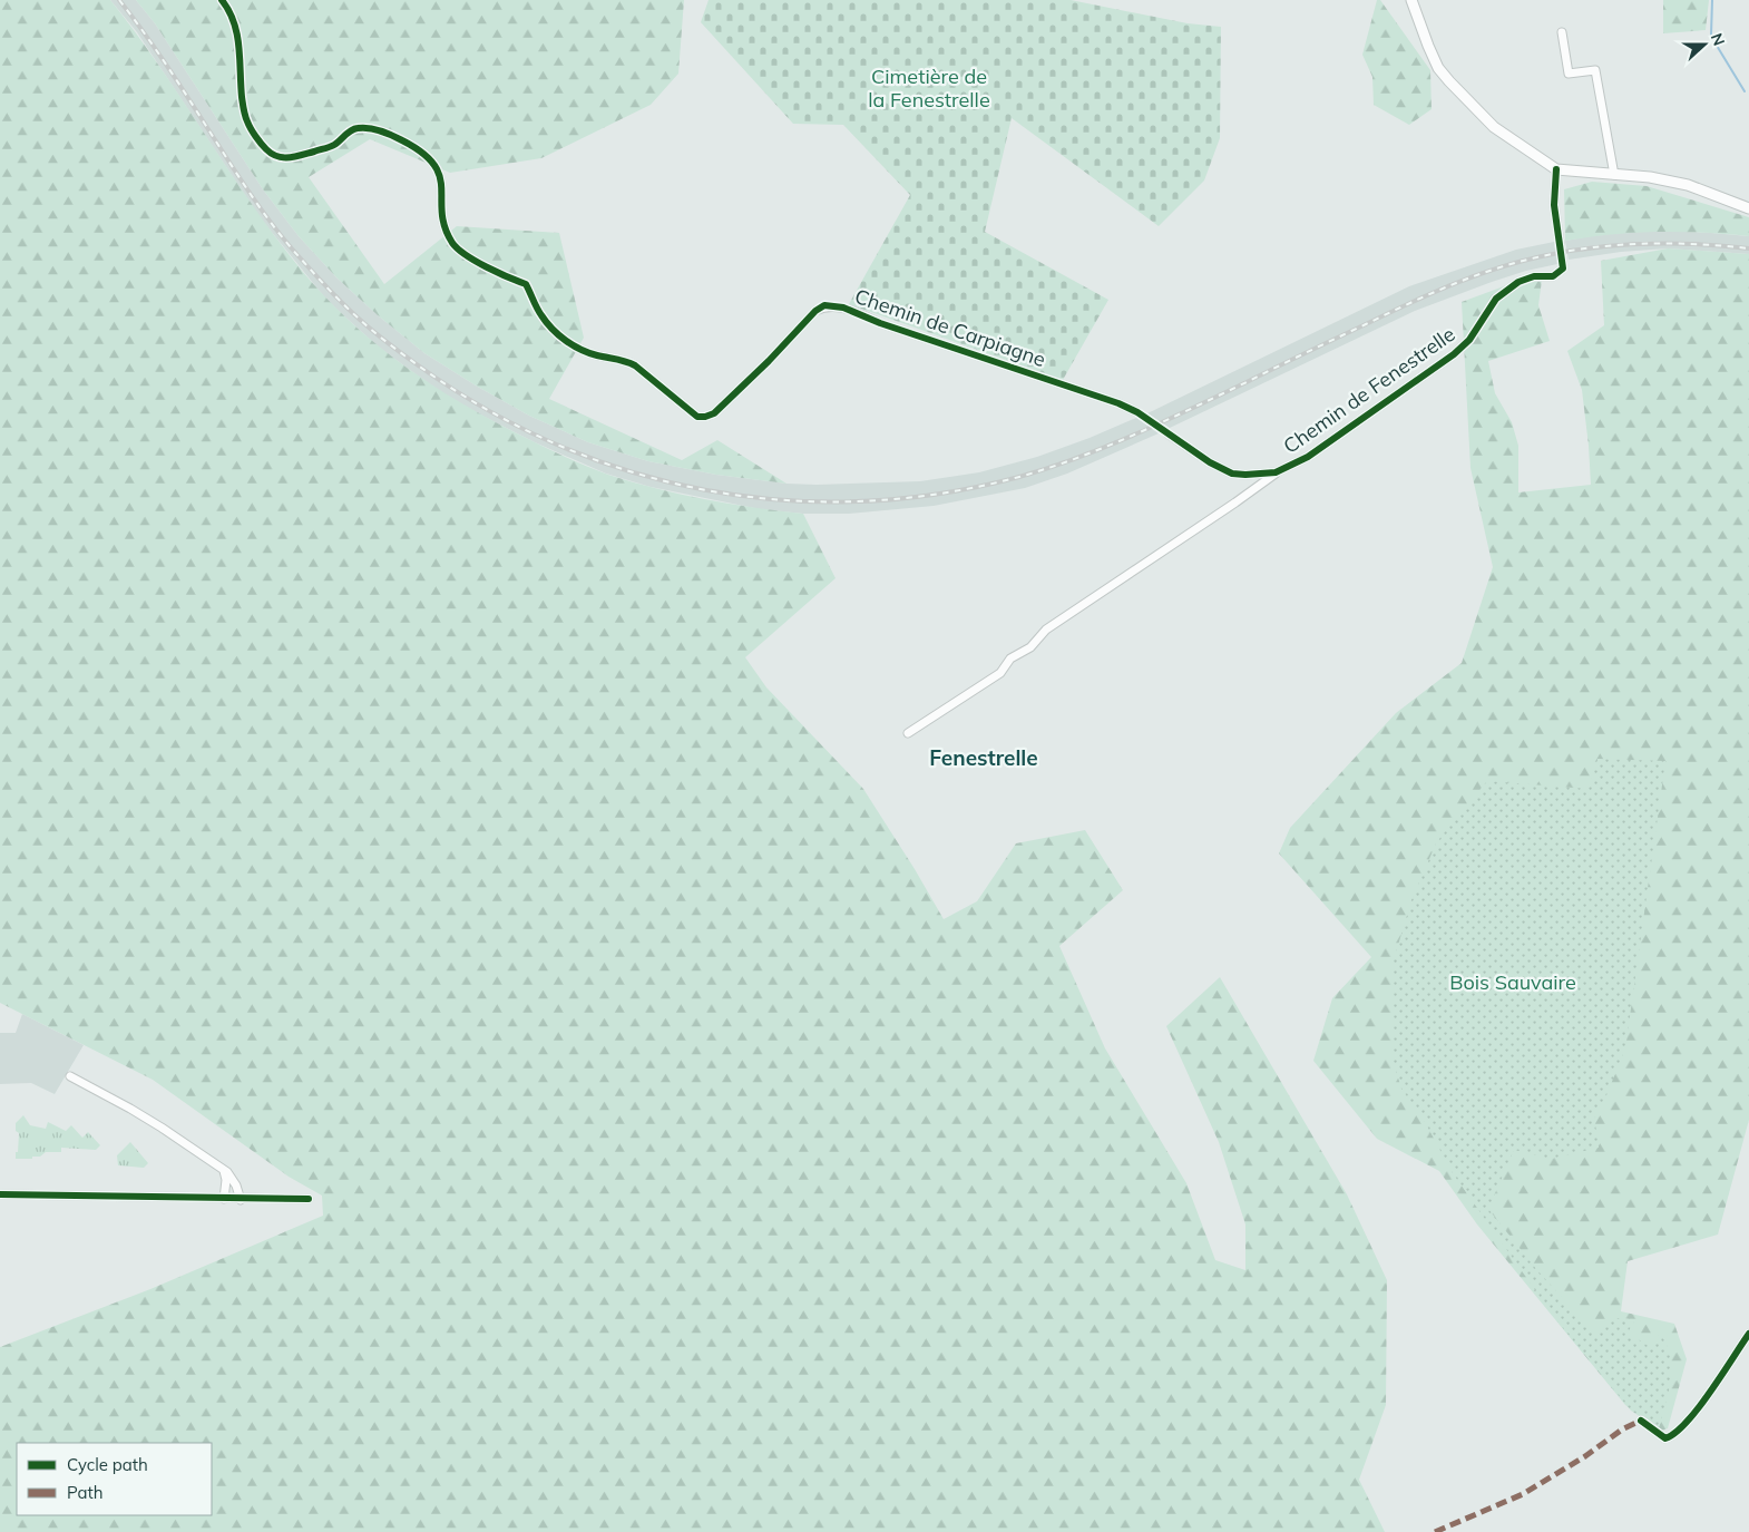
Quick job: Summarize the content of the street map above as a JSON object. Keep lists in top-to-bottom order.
{
  "streets": {
    "street": ["Chemin de Carpiagne", "Chemin de Fenestrelle"]
  },
  "districts": ["Fenestrelle"],
  "parks": ["Cimetière de la Fenestrelle", "Bois Sauvaire"],
  "legend": ["Cycle path", "Path"],
  "north": "right"
}
